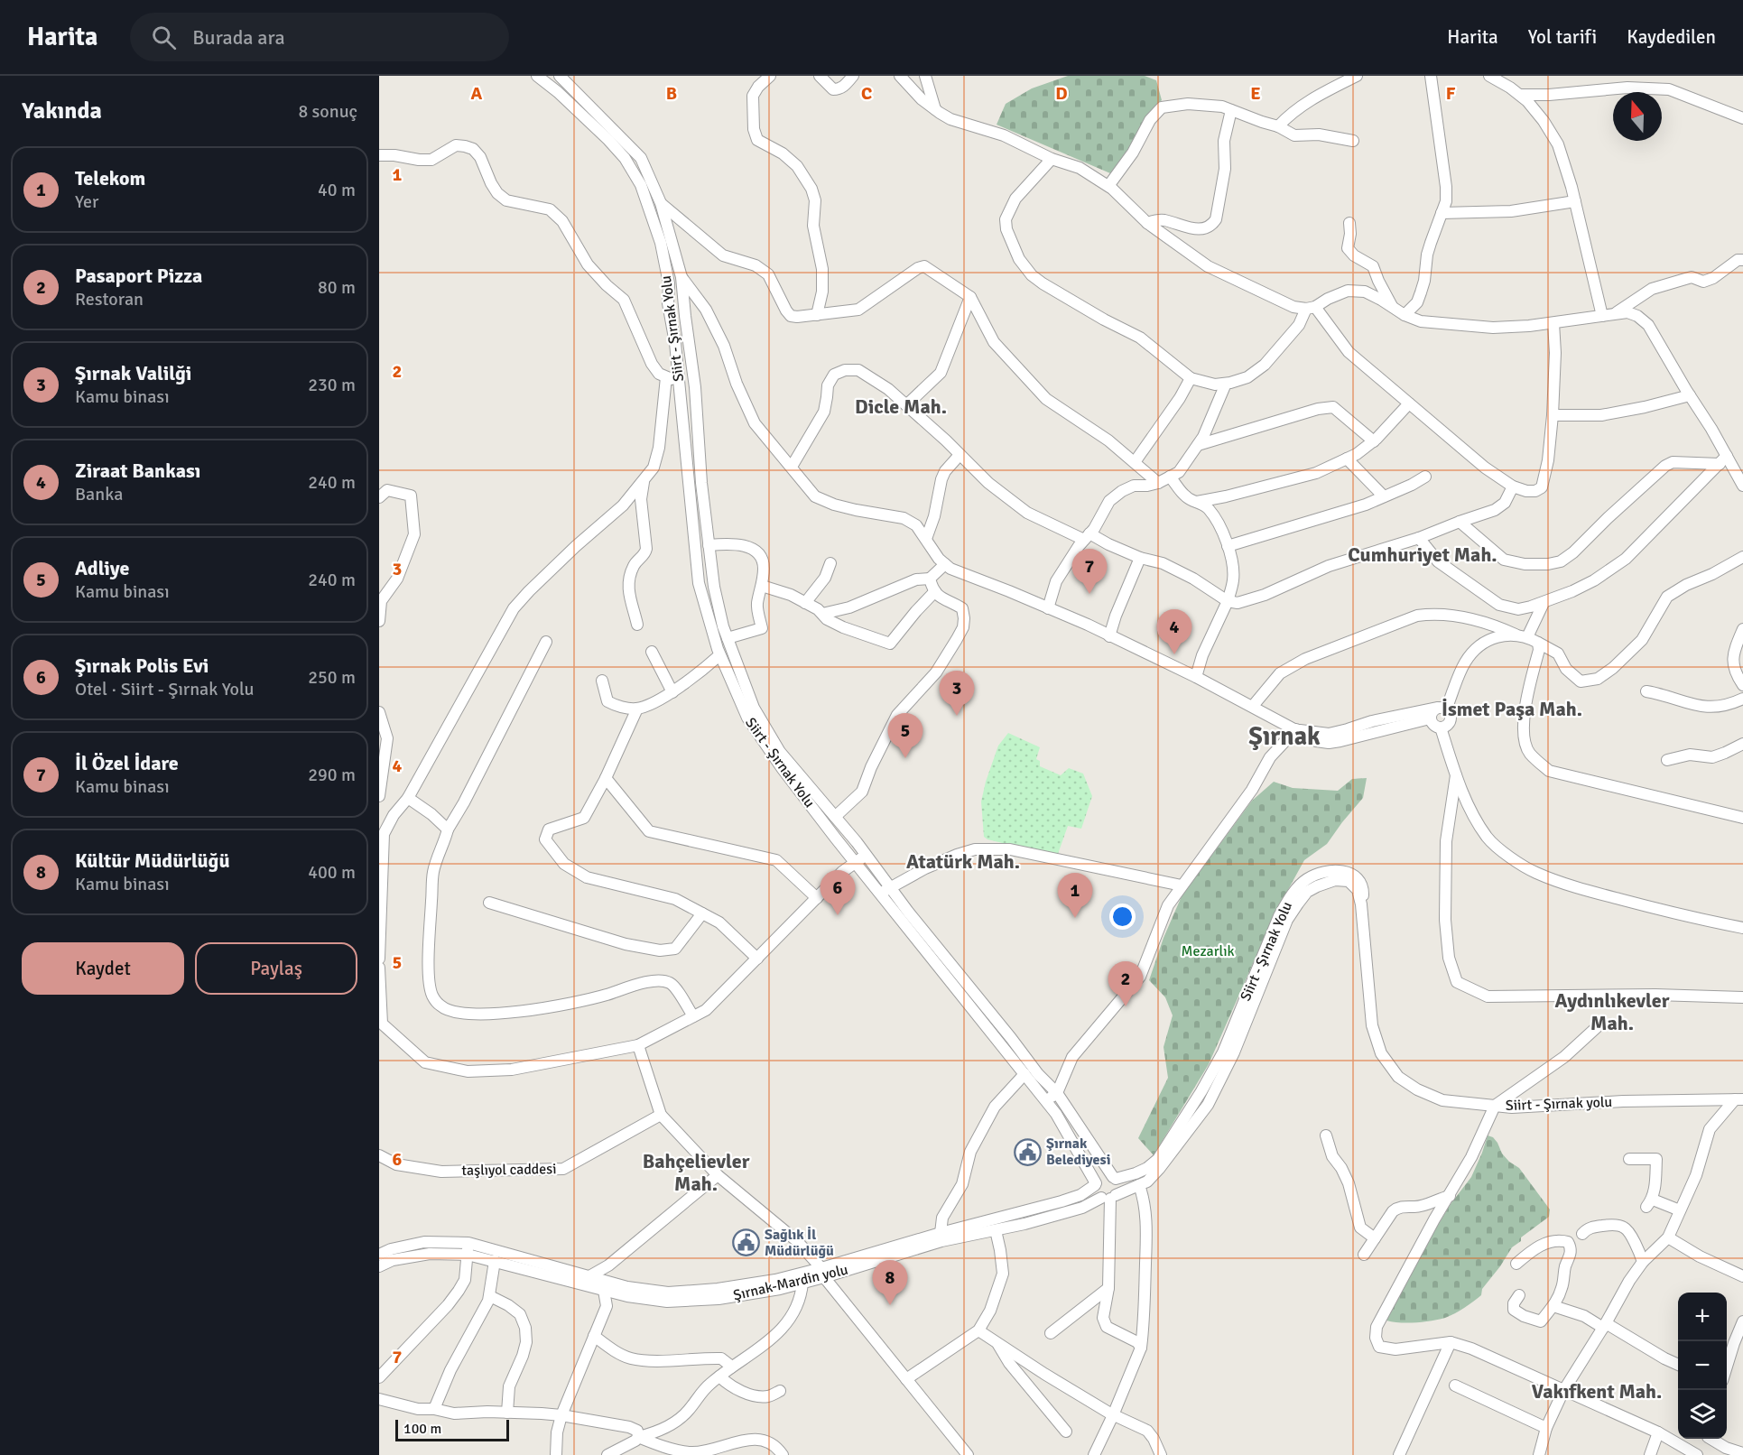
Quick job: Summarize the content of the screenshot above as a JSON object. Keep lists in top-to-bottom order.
{
  "streets": {
    "street": [
      "Siirt - Şırnak Yolu",
      "Siirt - Şırnak yolu",
      "taşlıyol caddesi",
      "Şırnak-Mardin yolu"
    ]
  },
  "crossings": [
    ["Siirt - Şırnak Yolu", "Siirt - Şırnak yolu"],
    ["Siirt - Şırnak Yolu", "Şırnak-Mardin yolu"]
  ],
  "districts": [
    "Dicle Mah.",
    "Cumhuriyet Mah.",
    "İsmet Paşa Mah.",
    "Şırnak",
    "Atatürk Mah.",
    "Aydınlıkevler Mah.",
    "Bahçelievler Mah.",
    "Vakıfkent Mah."
  ],
  "parks": ["Mezarlık"],
  "places": {
    "public building": ["Şırnak Belediyesi", "Sağlık İl Müdürlüğü"]
  },
  "scale_bar": "100 m",
  "north": "top",
  "page": {
    "header": "Harita",
    "search": "Burada ara",
    "nav": ["Harita", "Yol tarifi", "Kaydedilen"],
    "heading": ["Yakında", "8 sonuç"],
    "list": [
      {
        "mark": "1",
        "name": "Telekom",
        "note": "Yer",
        "value": "40 m"
      },
      {
        "mark": "2",
        "name": "Pasaport Pizza",
        "note": "Restoran",
        "value": "80 m"
      },
      {
        "mark": "3",
        "name": "Şırnak Valilği",
        "note": "Kamu binası",
        "value": "230 m"
      },
      {
        "mark": "4",
        "name": "Ziraat Bankası",
        "note": "Banka",
        "value": "240 m"
      },
      {
        "mark": "5",
        "name": "Adliye",
        "note": "Kamu binası",
        "value": "240 m"
      },
      {
        "mark": "6",
        "name": "Şırnak Polis Evi",
        "note": "Otel · Siirt - Şırnak Yolu",
        "value": "250 m"
      },
      {
        "mark": "7",
        "name": "İl Özel İdare",
        "note": "Kamu binası",
        "value": "290 m"
      },
      {
        "mark": "8",
        "name": "Kültür Müdürlüğü",
        "note": "Kamu binası",
        "value": "400 m"
      }
    ],
    "pins": [
      "7",
      "4",
      "3",
      "5",
      "6",
      "1",
      "2",
      "8"
    ],
    "buttons": ["Kaydet", "Paylaş"],
    "map_buttons": ["+", "−"],
    "scale": "100 m"
  },
  "grid": {
    "columns": [
      "A",
      "B",
      "C",
      "D",
      "E",
      "F"
    ],
    "rows": [
      "1",
      "2",
      "3",
      "4",
      "5",
      "6",
      "7"
    ]
  }
}
